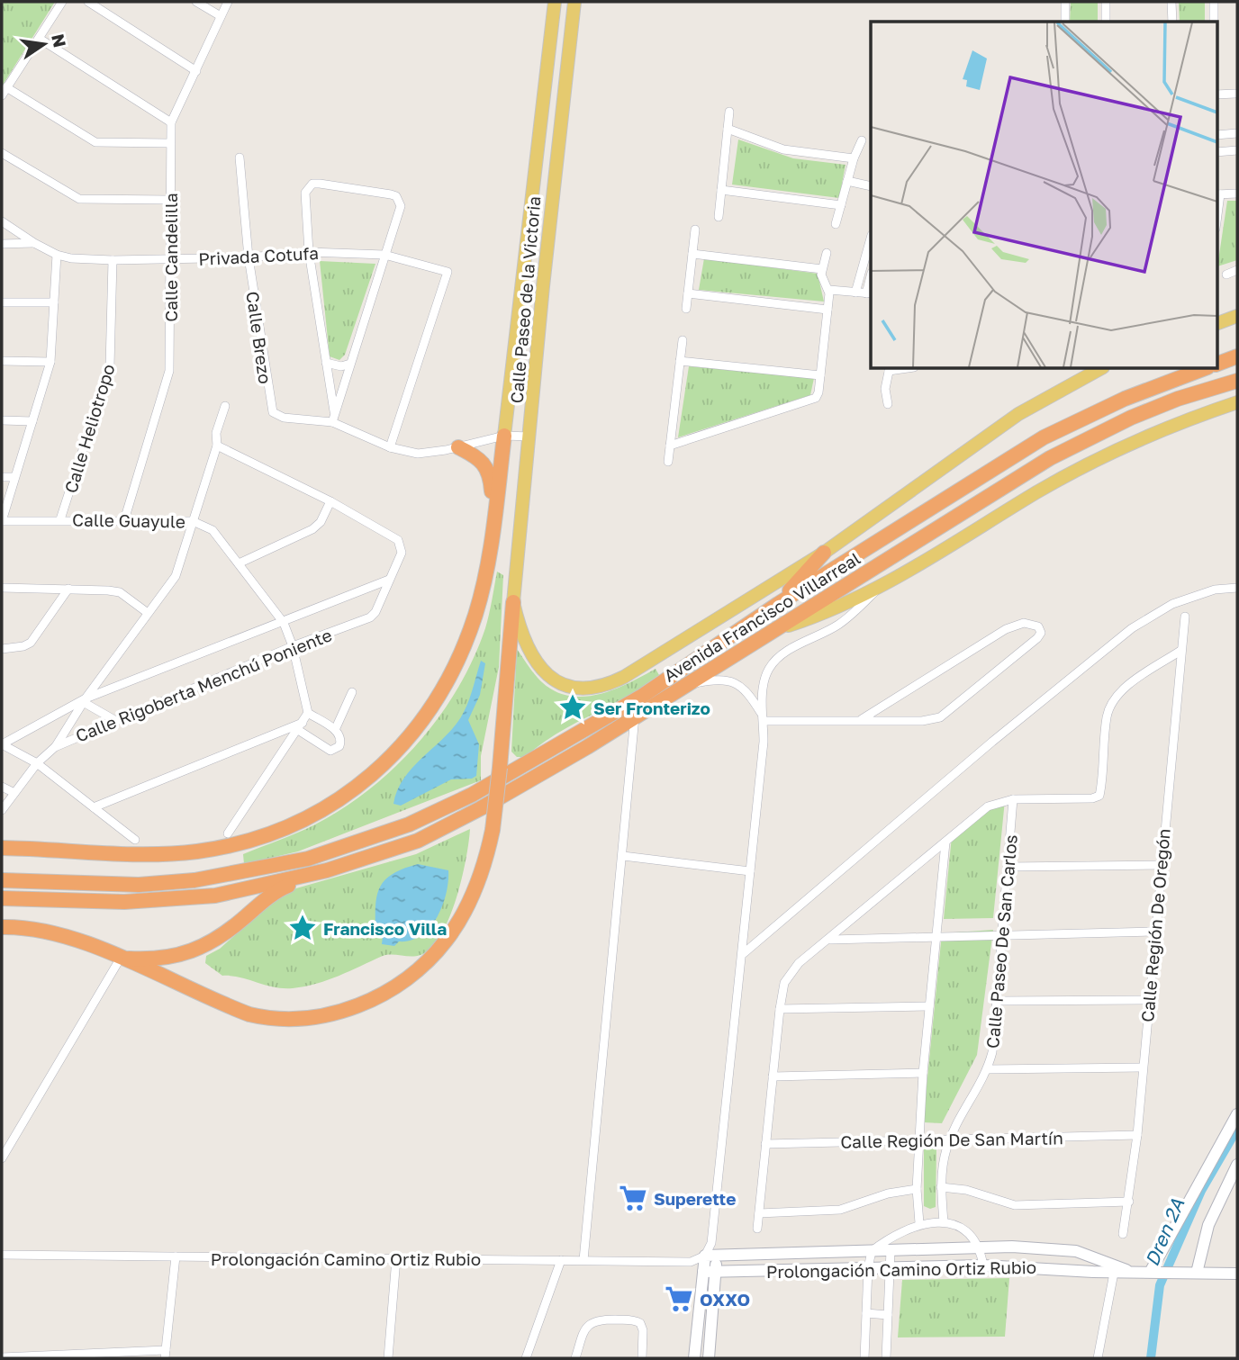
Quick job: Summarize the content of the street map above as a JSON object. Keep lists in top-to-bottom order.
{
  "streets": {
    "highway": ["Avenida Francisco Villarreal"],
    "main road": ["Calle Paseo de la Victoria"],
    "street": [
      "Privada Cotufa",
      "Calle Candelilla",
      "Calle Brezo",
      "Calle Heliotropo",
      "Calle Guayule",
      "Calle Rigoberta Menchú Poniente",
      "Calle Región De Oregón",
      "Calle Paseo De San Carlos",
      "Calle Región De San Martín",
      "Prolongación Camino Ortiz Rubio"
    ]
  },
  "crossings": [
    ["Privada Cotufa", "Calle Candelilla"],
    ["Privada Cotufa", "Calle Brezo"],
    ["Privada Cotufa", "Calle Heliotropo"],
    ["Calle Candelilla", "Calle Guayule"],
    ["Calle Heliotropo", "Calle Guayule"],
    ["Calle Guayule", "Calle Rigoberta Menchú Poniente"],
    ["Calle Región De Oregón", "Calle Región De San Martín"],
    ["Calle Paseo De San Carlos", "Calle Región De San Martín"]
  ],
  "water": ["Dren 2A"],
  "places": {
    "place": ["Ser Fronterizo", "Francisco Villa"],
    "supermarket": ["Superette", "OXXO"]
  },
  "north": "right"
}
